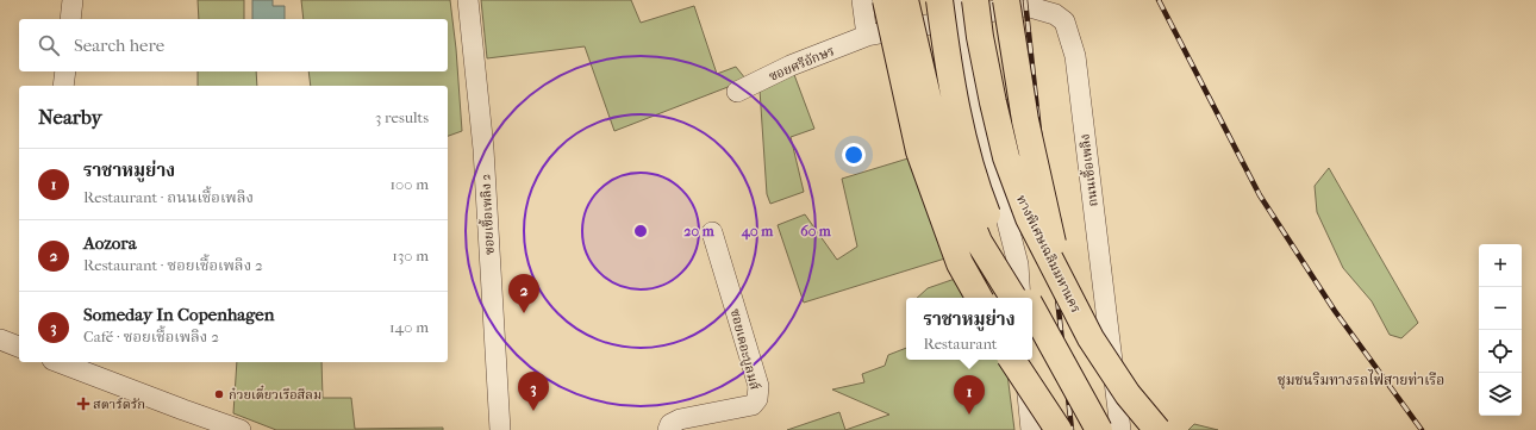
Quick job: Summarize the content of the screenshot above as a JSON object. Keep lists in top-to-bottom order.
{
  "streets": {
    "highway": ["ทางพิเศษเฉลิมมหานคร"],
    "street": [
      "ซอยศรีอักษร",
      "ถนนเชื้อเพลิง",
      "ซอยเชื้อเพลิง 2",
      "ซอยเดอะบูลมส์"
    ]
  },
  "crossings": [
    ["ถนนเชื้อเพลิง", "ทางพิเศษเฉลิมมหานคร"]
  ],
  "districts": ["ชุมชนริมทางรถไฟสายท่าเรือ"],
  "places": {
    "other": ["ก๋วยเตี๋ยวเรือสีลม"],
    "health": ["สตาร์ดรัก"]
  },
  "page": {
    "search": "Search here",
    "heading": ["Nearby", "3 results"],
    "list": [
      {
        "mark": "1",
        "name": "ราชาหมูย่าง",
        "note": "Restaurant · ถนนเชื้อเพลิง",
        "value": "100 m"
      },
      {
        "mark": "2",
        "name": "Aozora",
        "note": "Restaurant · ซอยเชื้อเพลิง 2",
        "value": "130 m"
      },
      {
        "mark": "3",
        "name": "Someday In Copenhagen",
        "note": "Café · ซอยเชื้อเพลิง 2",
        "value": "140 m"
      }
    ],
    "map_buttons": ["+", "−"],
    "pins": ["2", "3", "1"],
    "popup": ["ราชาหมูย่าง", "Restaurant"]
  },
  "rings": ["20 m", "40 m", "60 m"]
}
